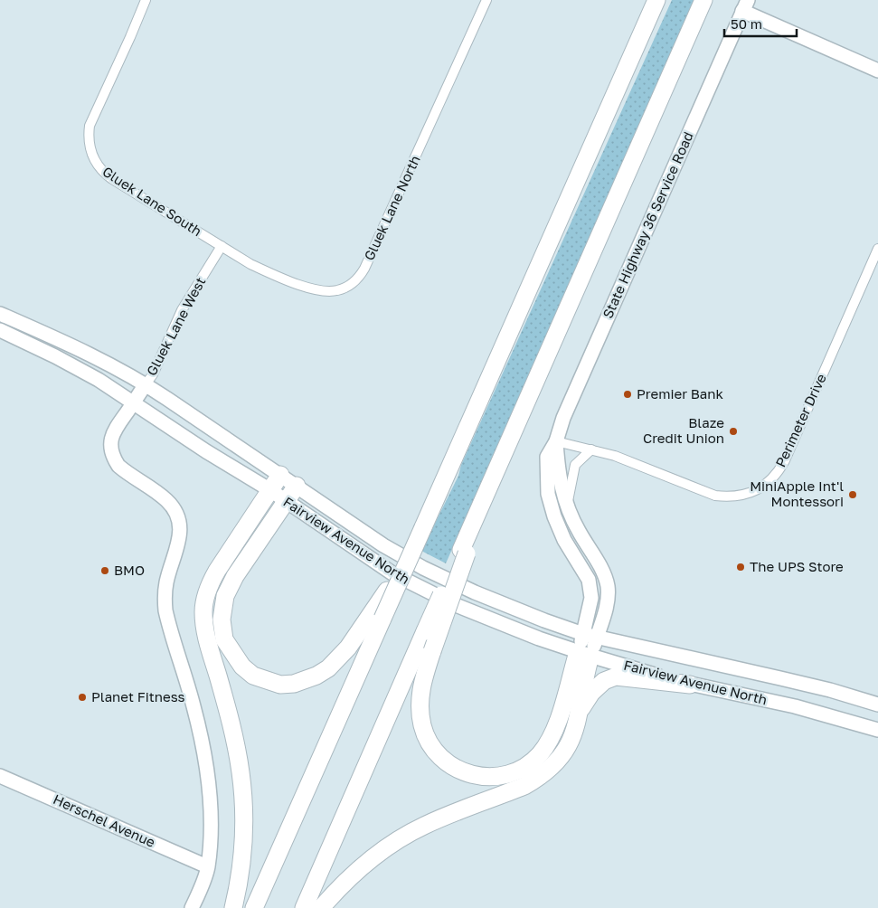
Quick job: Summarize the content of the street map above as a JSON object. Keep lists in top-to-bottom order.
{
  "streets": {
    "street": [
      "Gluek Lane South",
      "Gluek Lane North",
      "State Highway 36 Service Road",
      "Gluek Lane West",
      "Perimeter Drive",
      "Fairview Avenue North",
      "Herschel Avenue"
    ]
  },
  "crossings": [
    ["Gluek Lane South", "Gluek Lane North"],
    ["Gluek Lane South", "Gluek Lane West"],
    ["Gluek Lane North", "Gluek Lane West"],
    ["State Highway 36 Service Road", "Perimeter Drive"],
    ["State Highway 36 Service Road", "Fairview Avenue North"],
    ["Gluek Lane West", "Fairview Avenue North"]
  ],
  "places": [
    "Premier Bank",
    "Blaze Credit Union",
    "MiniApple Int'l Montessori",
    "The UPS Store",
    "BMO",
    "Planet Fitness"
  ],
  "scale_bar": "50 m"
}
